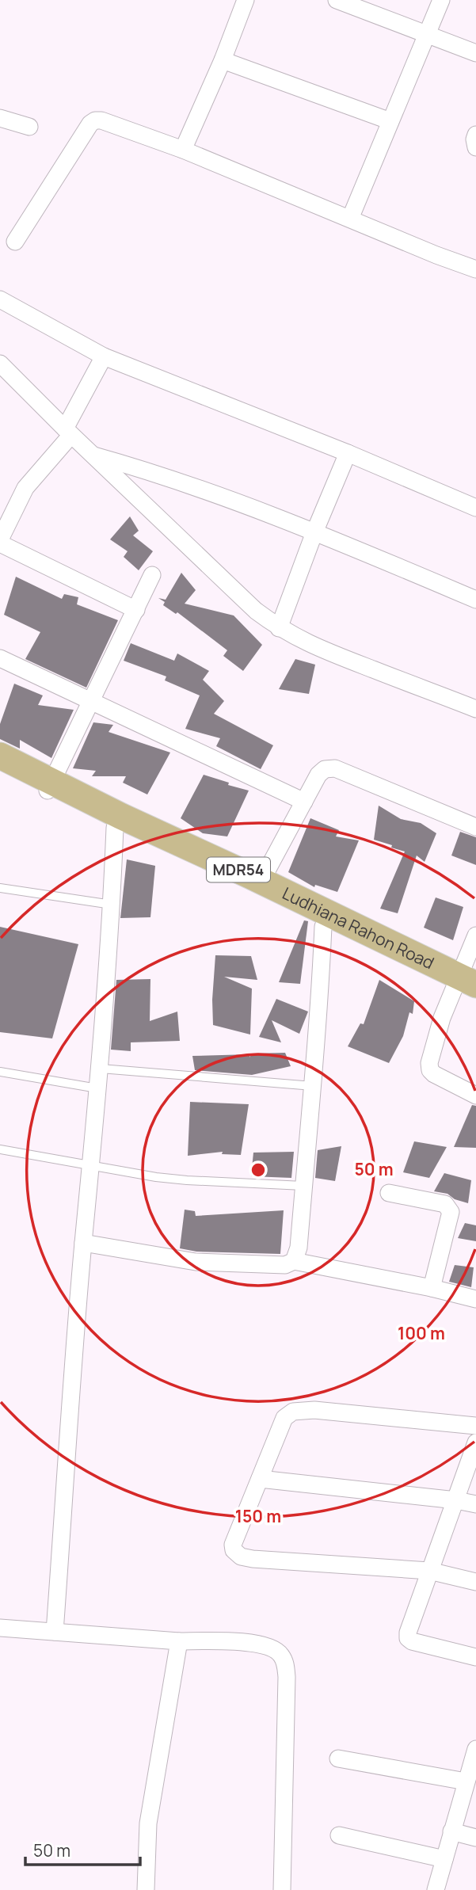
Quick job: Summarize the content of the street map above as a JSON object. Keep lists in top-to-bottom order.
{
  "streets": {
    "main road": ["MDR54", "Ludhiana Rahon Road"]
  },
  "scale_bar": "50 m",
  "rings": ["50 m", "100 m", "150 m"]
}
